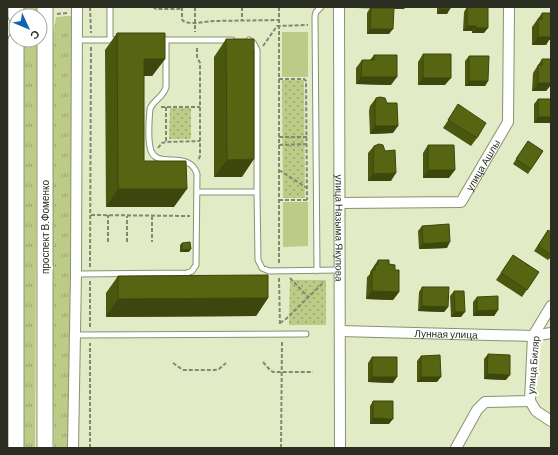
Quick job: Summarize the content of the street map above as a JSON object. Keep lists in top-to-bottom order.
{
  "streets": {
    "main road": ["проспект В.Фоменко"],
    "street": [
      "улица Ашлы",
      "улица Назыма Якупова",
      "Лунная улица",
      "улица Биляр"
    ]
  },
  "crossings": [
    ["улица Ашлы", "улица Назыма Якупова"],
    ["улица Назыма Якупова", "Лунная улица"],
    ["Лунная улица", "улица Биляр"]
  ],
  "north": "bottom right"
}
